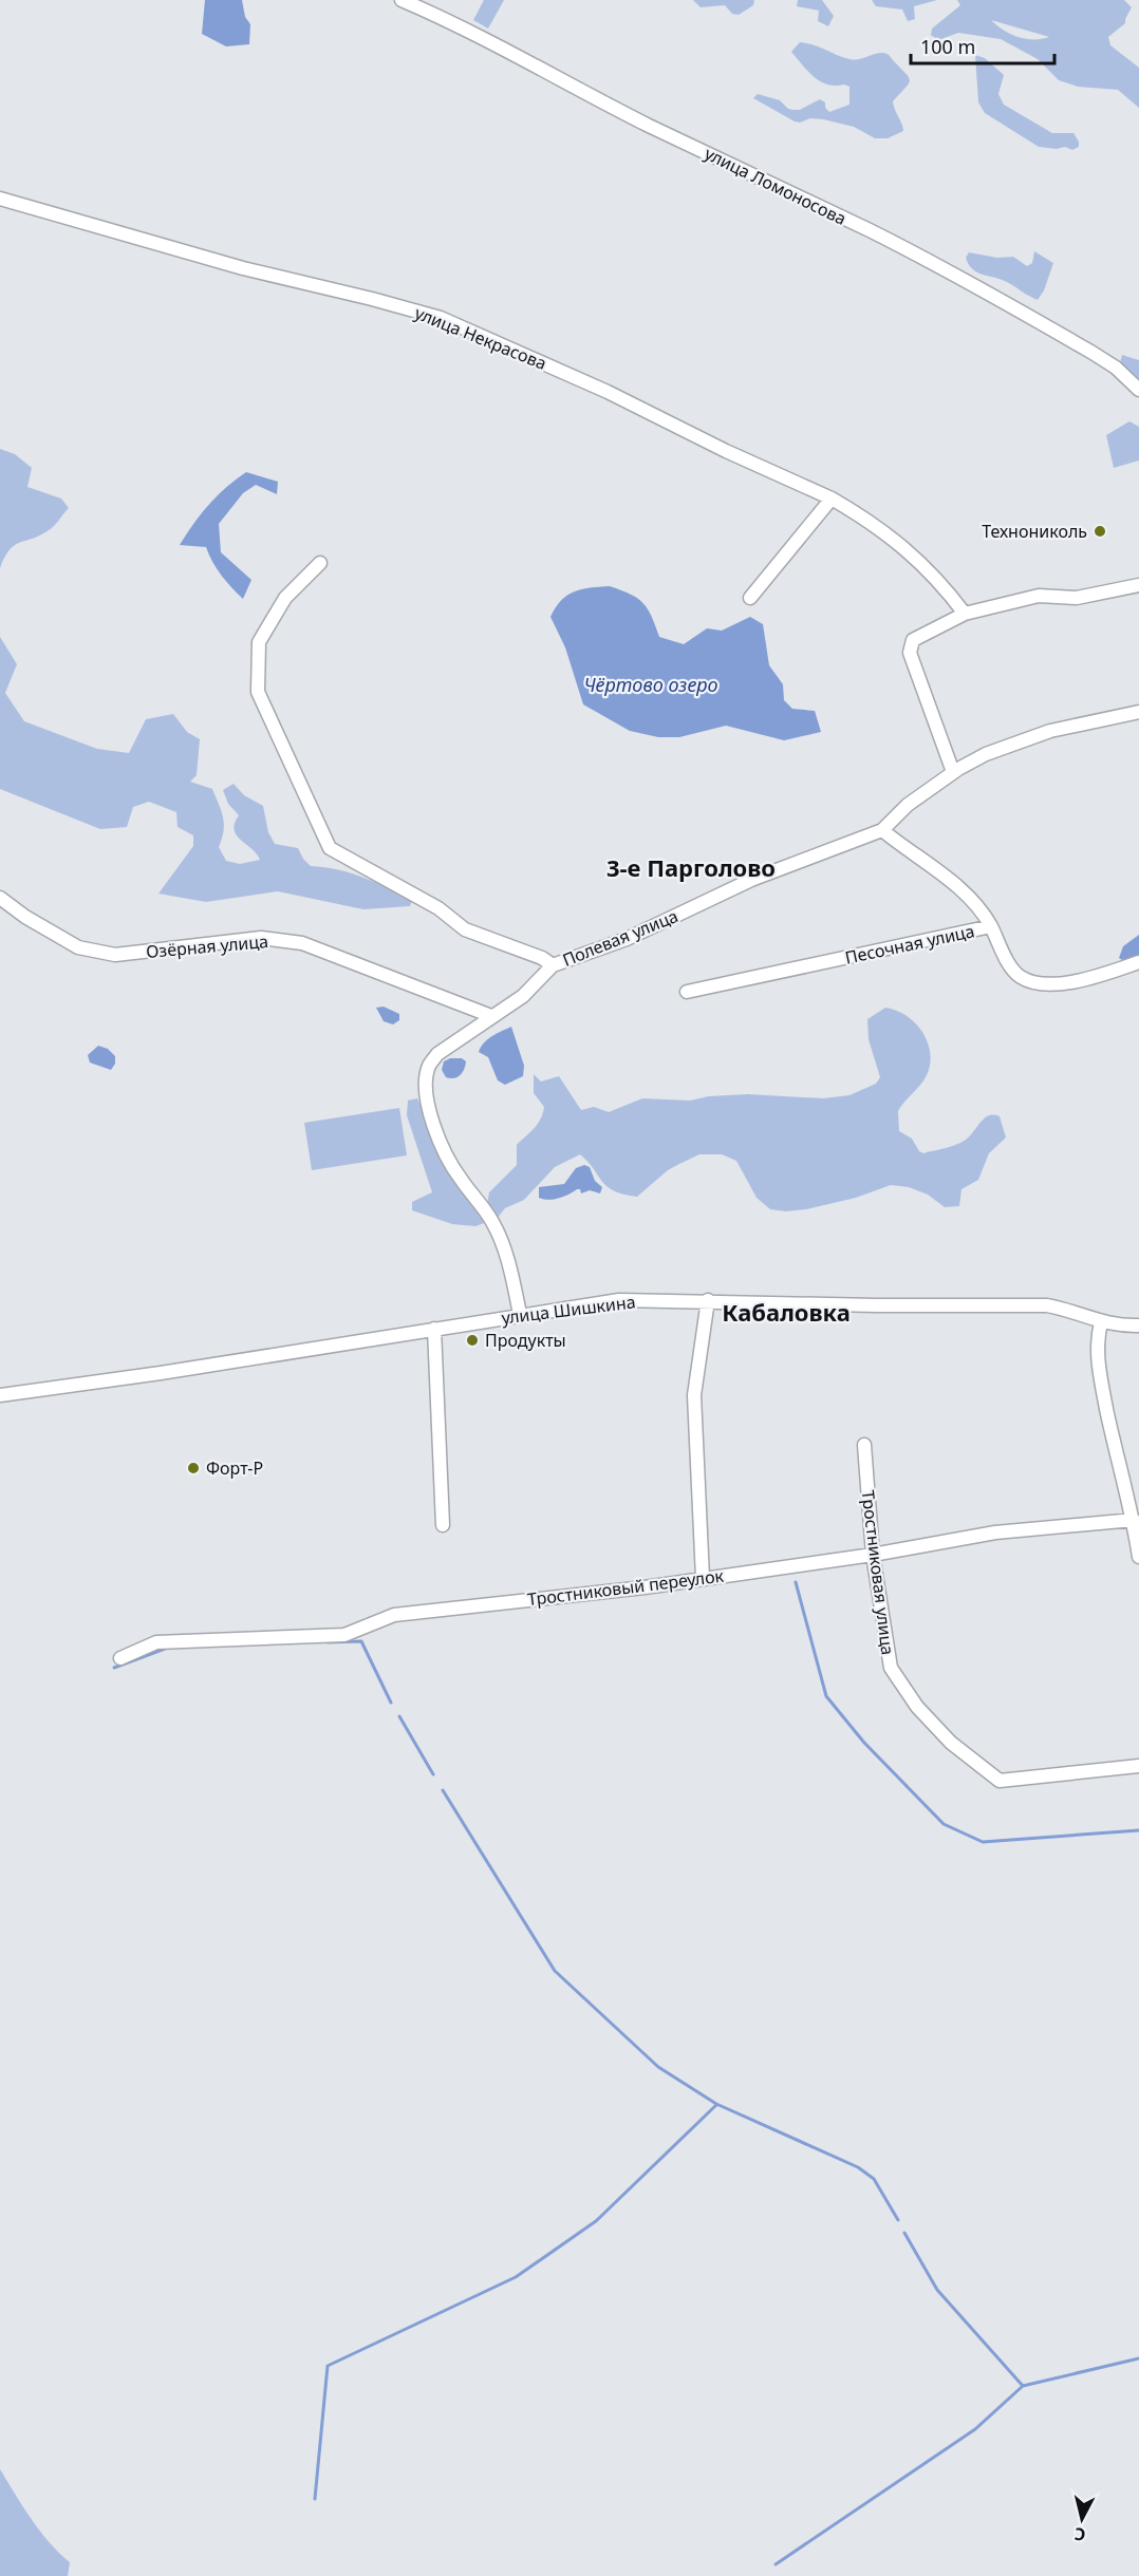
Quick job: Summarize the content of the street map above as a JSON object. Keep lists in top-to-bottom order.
{
  "streets": {
    "street": [
      "улица Ломоносова",
      "улица Некрасова",
      "Полевая улица",
      "Песочная улица",
      "Озёрная улица",
      "улица Шишкина",
      "Тростниковая улица",
      "Тростниковый переулок"
    ]
  },
  "crossings": [
    ["Тростниковая улица", "Тростниковый переулок"]
  ],
  "districts": ["3-е Парголово", "Кабаловка"],
  "water": ["Чёртово озеро"],
  "places": ["Технониколь", "Продукты", "Форт-Р"],
  "scale_bar": "100 m",
  "north": "bottom"
}
